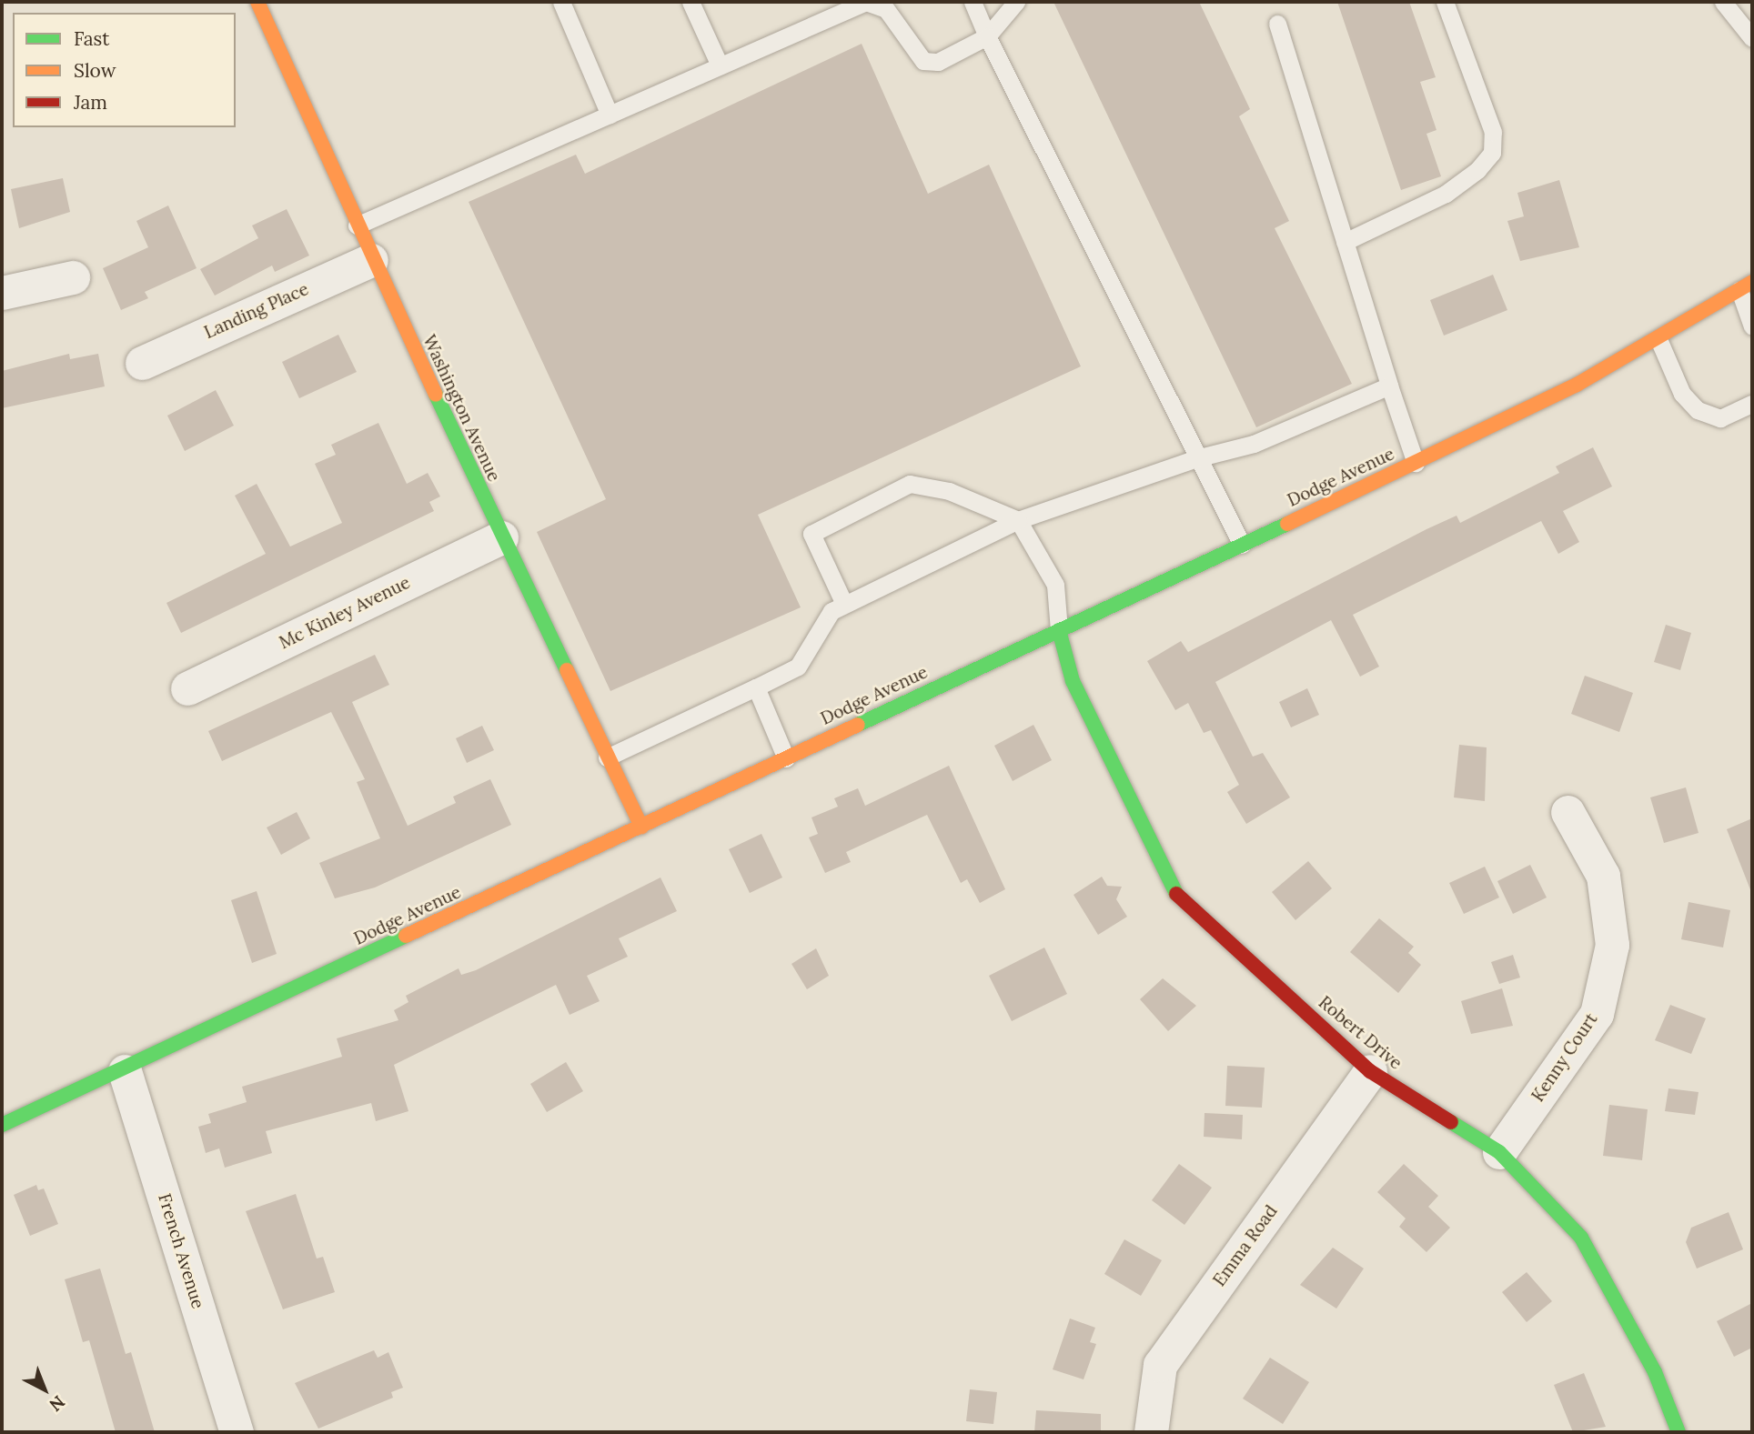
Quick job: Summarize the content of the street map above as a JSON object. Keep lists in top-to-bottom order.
{
  "streets": {
    "street": [
      "Landing Place",
      "Washington Avenue",
      "Dodge Avenue",
      "Mc Kinley Avenue",
      "Robert Drive",
      "Kenny Court",
      "Emma Road",
      "French Avenue"
    ]
  },
  "crossings": [
    ["Landing Place", "Washington Avenue"],
    ["Washington Avenue", "Dodge Avenue"],
    ["Washington Avenue", "Mc Kinley Avenue"],
    ["Dodge Avenue", "Robert Drive"],
    ["Dodge Avenue", "French Avenue"],
    ["Robert Drive", "Kenny Court"],
    ["Robert Drive", "Emma Road"]
  ],
  "legend": ["Fast", "Slow", "Jam"],
  "north": "bottom right"
}
